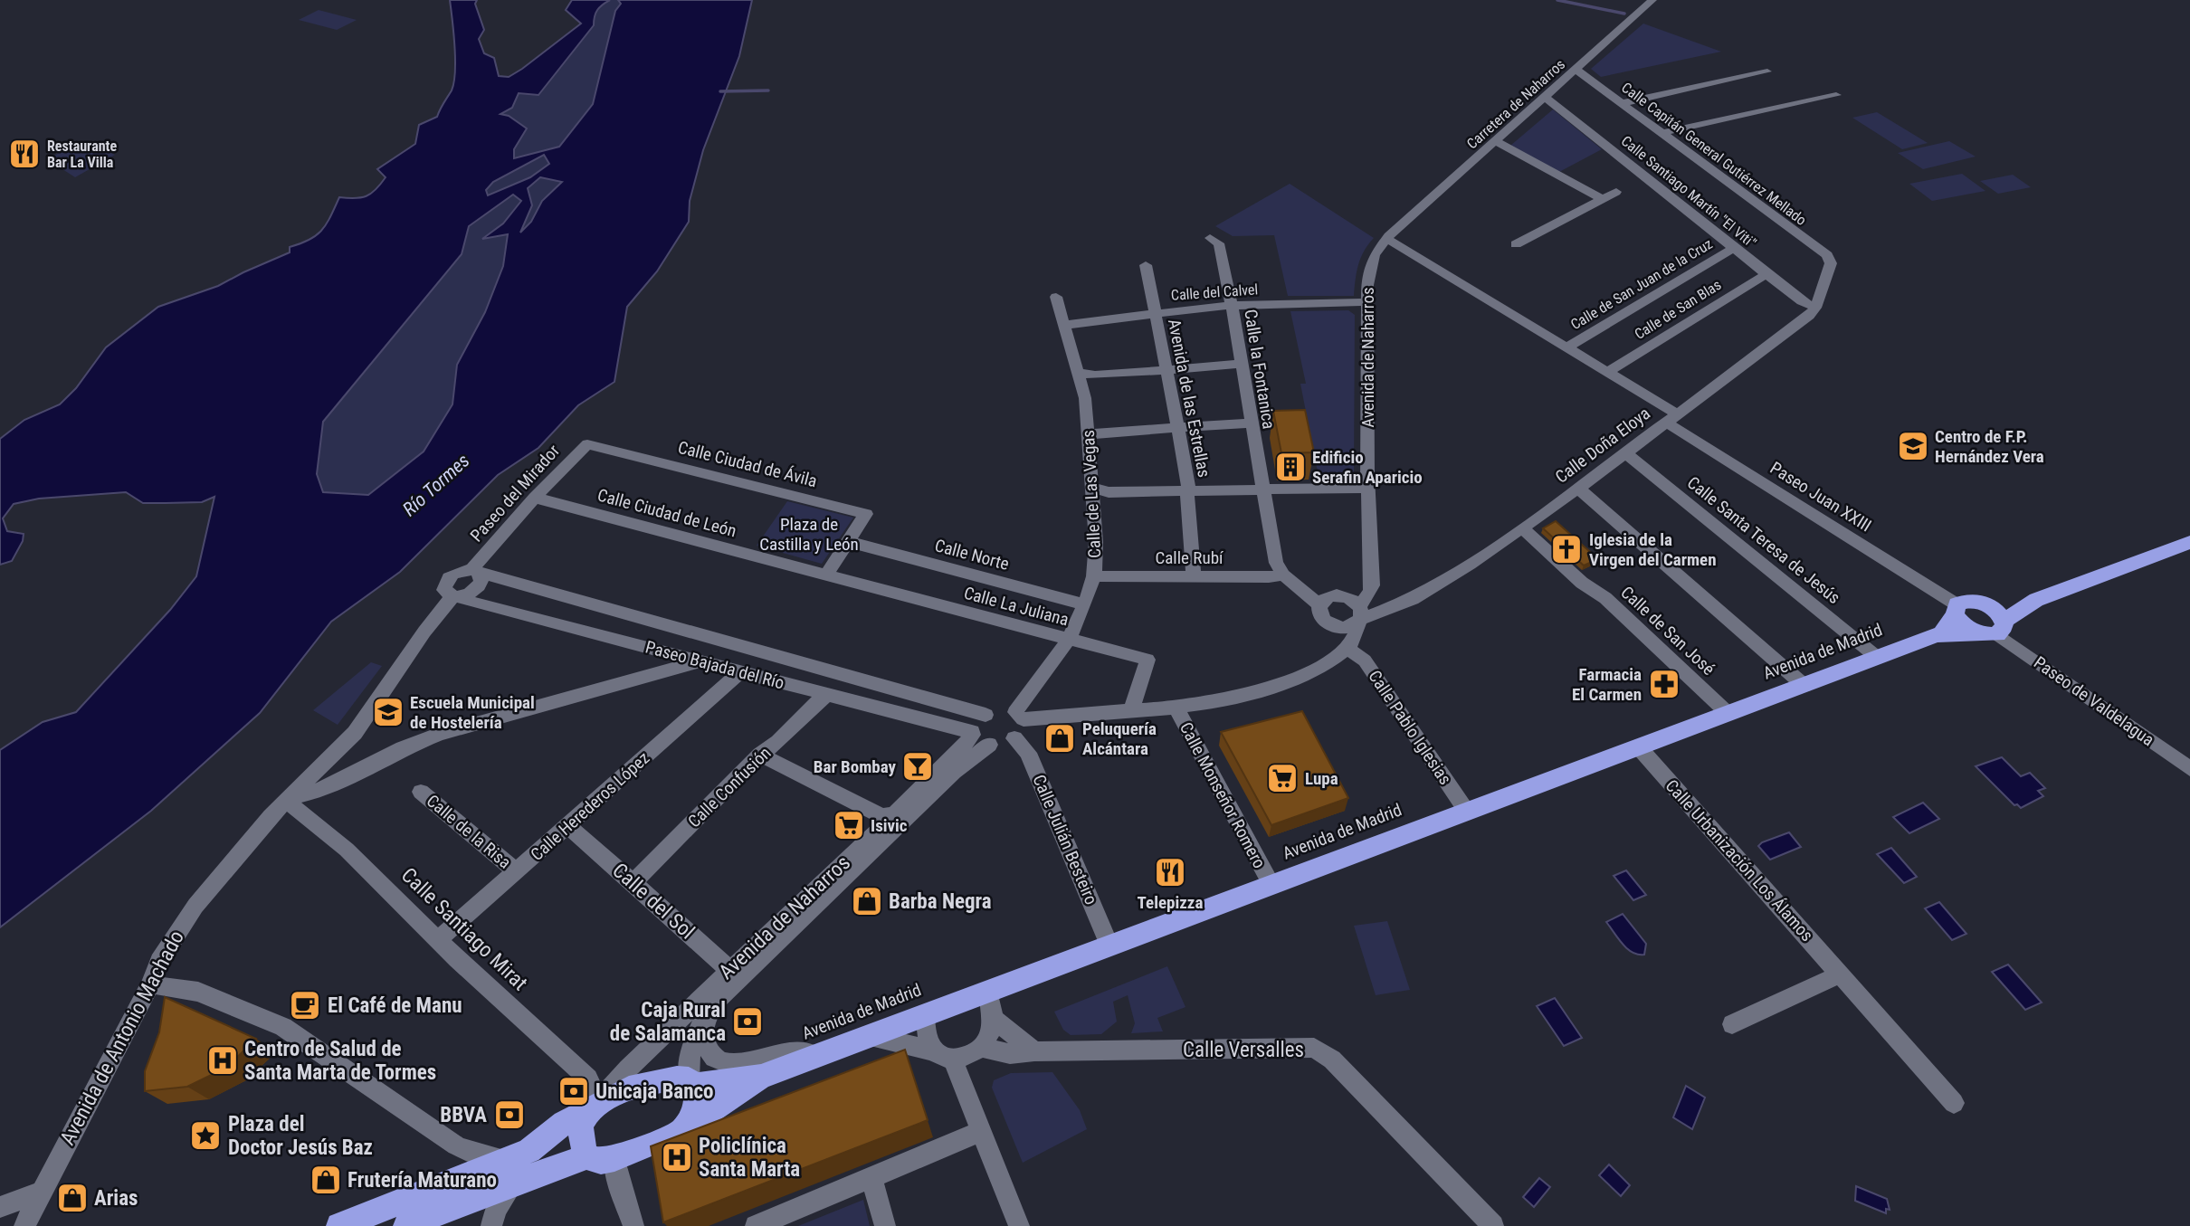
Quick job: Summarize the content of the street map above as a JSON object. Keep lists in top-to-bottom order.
{
  "streets": {
    "highway": ["Avenida de Madrid"],
    "street": [
      "Carretera de Naharros",
      "Calle Capitán General Gutiérrez Mellado",
      "Calle Santiago Martín \"El Viti\"",
      "Calle de San Juan de la Cruz",
      "Calle del Calvel",
      "Calle de San Blas",
      "Avenida de Naharros",
      "Calle la Fontanica",
      "Avenida de las Estrellas",
      "Calle Doña Eloya",
      "Calle Ciudad de Ávila",
      "Paseo del Mirador",
      "Calle de Las Vegas",
      "Paseo Juan XXIII",
      "Calle Ciudad de León",
      "Calle Santa Teresa de Jesús",
      "Calle Norte",
      "Calle Rubí",
      "Calle La Juliana",
      "Calle de San José",
      "Paseo Bajada del Río",
      "Paseo de Valdelagua",
      "Calle Pablo Iglesias",
      "Calle Confusión",
      "Calle Monseñor Romero",
      "Calle Herederos López",
      "Calle de la Risa",
      "Calle Julián Besteiro",
      "Calle Urbanización Los Álamos",
      "Calle del Sol",
      "Calle Santiago Mirat",
      "Avenida de Antonio Machado",
      "Calle Versalles"
    ]
  },
  "crossings": [
    ["Carretera de Naharros", "Calle Capitán General Gutiérrez Mellado"],
    ["Carretera de Naharros", "Calle Santiago Martín \"El Viti\""],
    ["Carretera de Naharros", "Avenida de Naharros"],
    ["Calle Capitán General Gutiérrez Mellado", "Calle Doña Eloya"],
    ["Calle Santiago Martín \"El Viti\"", "Calle de San Juan de la Cruz"],
    ["Calle Santiago Martín \"El Viti\"", "Calle de San Blas"],
    ["Calle Santiago Martín \"El Viti\"", "Calle Doña Eloya"],
    ["Calle de San Juan de la Cruz", "Paseo Juan XXIII"],
    ["Calle del Calvel", "Avenida de Naharros"],
    ["Calle del Calvel", "Calle la Fontanica"],
    ["Calle del Calvel", "Avenida de las Estrellas"],
    ["Calle del Calvel", "Calle de Las Vegas"],
    ["Calle de San Blas", "Paseo Juan XXIII"],
    ["Avenida de Naharros", "Calle la Fontanica"],
    ["Avenida de Naharros", "Calle Doña Eloya"],
    ["Avenida de Naharros", "Paseo Juan XXIII"],
    ["Avenida de Naharros", "Avenida de Madrid"],
    ["Avenida de Naharros", "Paseo Bajada del Río"],
    ["Avenida de Naharros", "Calle Pablo Iglesias"],
    ["Avenida de Naharros", "Calle del Sol"],
    ["Avenida de Naharros", "Calle Santiago Mirat"],
    ["Calle la Fontanica", "Calle Doña Eloya"],
    ["Calle la Fontanica", "Calle Rubí"],
    ["Avenida de las Estrellas", "Calle Rubí"],
    ["Calle Doña Eloya", "Paseo Juan XXIII"],
    ["Calle Doña Eloya", "Calle Santa Teresa de Jesús"],
    ["Calle Doña Eloya", "Calle de San José"],
    ["Calle Ciudad de Ávila", "Paseo del Mirador"],
    ["Calle Ciudad de Ávila", "Calle Norte"],
    ["Paseo del Mirador", "Calle Ciudad de León"],
    ["Paseo del Mirador", "Paseo Bajada del Río"],
    ["Paseo del Mirador", "Avenida de Antonio Machado"],
    ["Calle de Las Vegas", "Calle Norte"],
    ["Calle de Las Vegas", "Calle Rubí"],
    ["Calle de Las Vegas", "Calle La Juliana"],
    ["Calle de Las Vegas", "Paseo Bajada del Río"],
    ["Calle de Las Vegas", "Calle Julián Besteiro"],
    ["Calle Ciudad de León", "Calle La Juliana"],
    ["Calle Santa Teresa de Jesús", "Avenida de Madrid"],
    ["Calle de San José", "Avenida de Madrid"],
    ["Avenida de Madrid", "Paseo de Valdelagua"],
    ["Avenida de Madrid", "Calle Pablo Iglesias"],
    ["Avenida de Madrid", "Calle Monseñor Romero"],
    ["Avenida de Madrid", "Calle Julián Besteiro"],
    ["Avenida de Madrid", "Calle Urbanización Los Álamos"],
    ["Avenida de Madrid", "Calle Santiago Mirat"],
    ["Paseo Bajada del Río", "Calle Confusión"],
    ["Paseo Bajada del Río", "Calle Herederos López"],
    ["Paseo Bajada del Río", "Avenida de Antonio Machado"],
    ["Calle Confusión", "Calle del Sol"],
    ["Calle Herederos López", "Calle de la Risa"],
    ["Calle Herederos López", "Calle del Sol"],
    ["Calle Herederos López", "Calle Santiago Mirat"],
    ["Calle Santiago Mirat", "Avenida de Antonio Machado"]
  ],
  "water": ["Río Tormes"],
  "parks": ["Plaza de Castilla y León"],
  "places": {
    "restaurant": ["Restaurante Bar La Villa", "Telepizza"],
    "school or university": ["Centro de F.P. Hernández Vera", "Escuela Municipal de Hostelería"],
    "building": ["Edificio Serafin Aparicio"],
    "church": ["Iglesia de la Virgen del Carmen"],
    "pharmacy": ["Farmacia El Carmen"],
    "shop": [
      "Peluquería Alcántara",
      "Barba Negra",
      "Frutería Maturano",
      "Arias"
    ],
    "bar": ["Bar Bombay"],
    "supermarket": ["Lupa", "Isivic"],
    "cafe": ["El Café de Manu"],
    "bank": ["Caja Rural de Salamanca", "Unicaja Banco", "BBVA"],
    "hospital": ["Centro de Salud de Santa Marta de Tormes", "Policlínica Santa Marta"],
    "place": ["Plaza del Doctor Jesús Baz"]
  }
}
